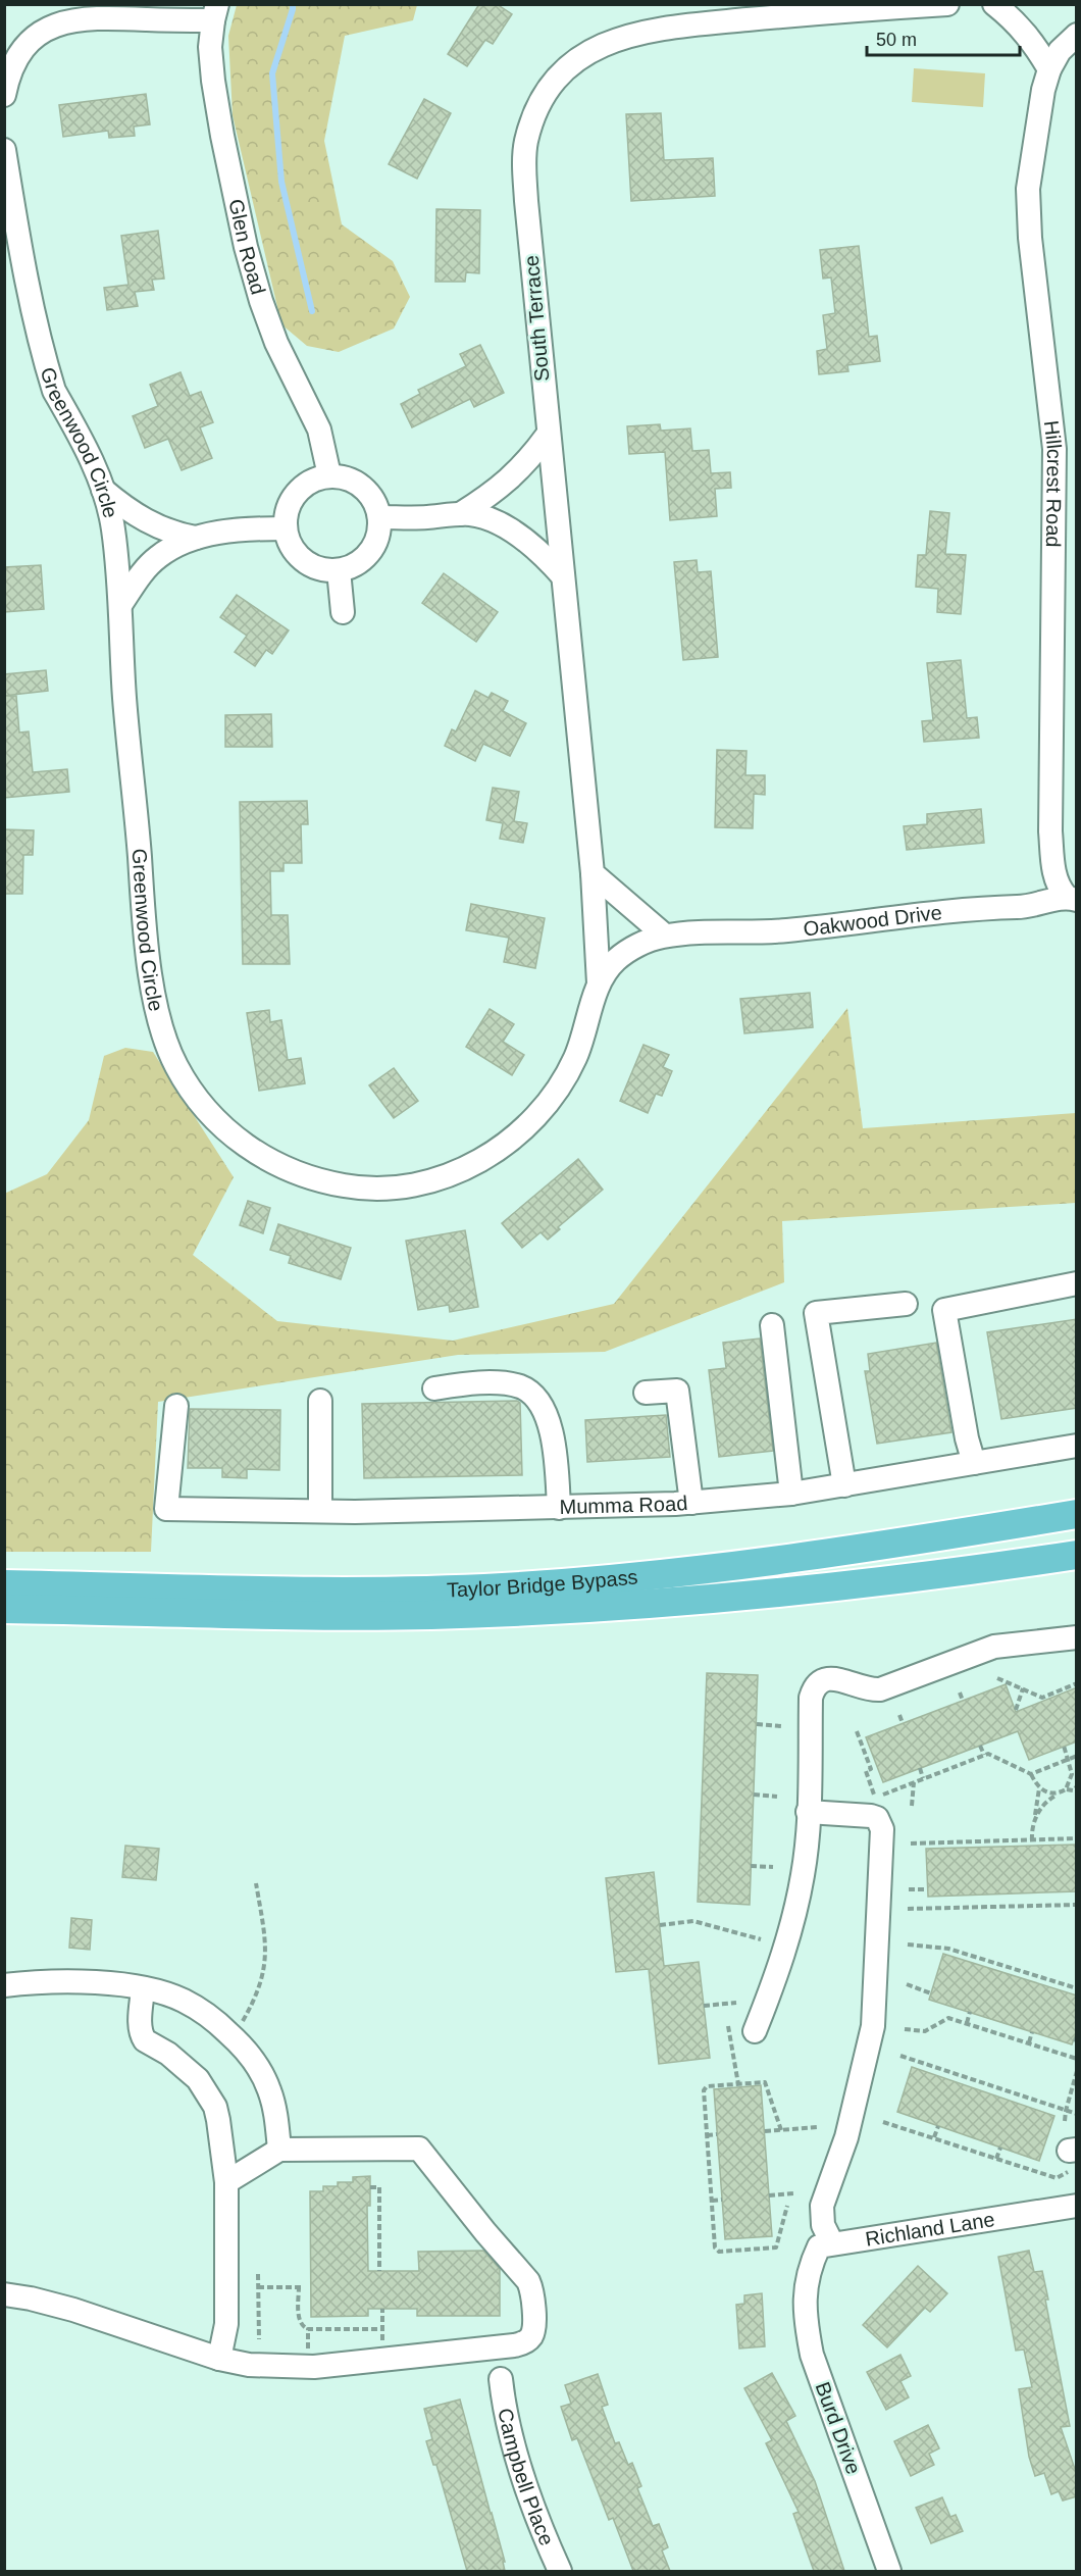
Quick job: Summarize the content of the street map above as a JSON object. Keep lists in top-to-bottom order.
{
  "streets": {
    "main road": ["Taylor Bridge Bypass"],
    "street": [
      "Glen Road",
      "South Terrace",
      "Greenwood Circle",
      "Hillcrest Road",
      "Oakwood Drive",
      "Mumma Road",
      "Richland Lane",
      "Burd Drive",
      "Campbell Place"
    ]
  },
  "crossings": [
    ["South Terrace", "Greenwood Circle"],
    ["Greenwood Circle", "Oakwood Drive"],
    ["Hillcrest Road", "Oakwood Drive"],
    ["Richland Lane", "Burd Drive"]
  ],
  "scale_bar": "50 m"
}
